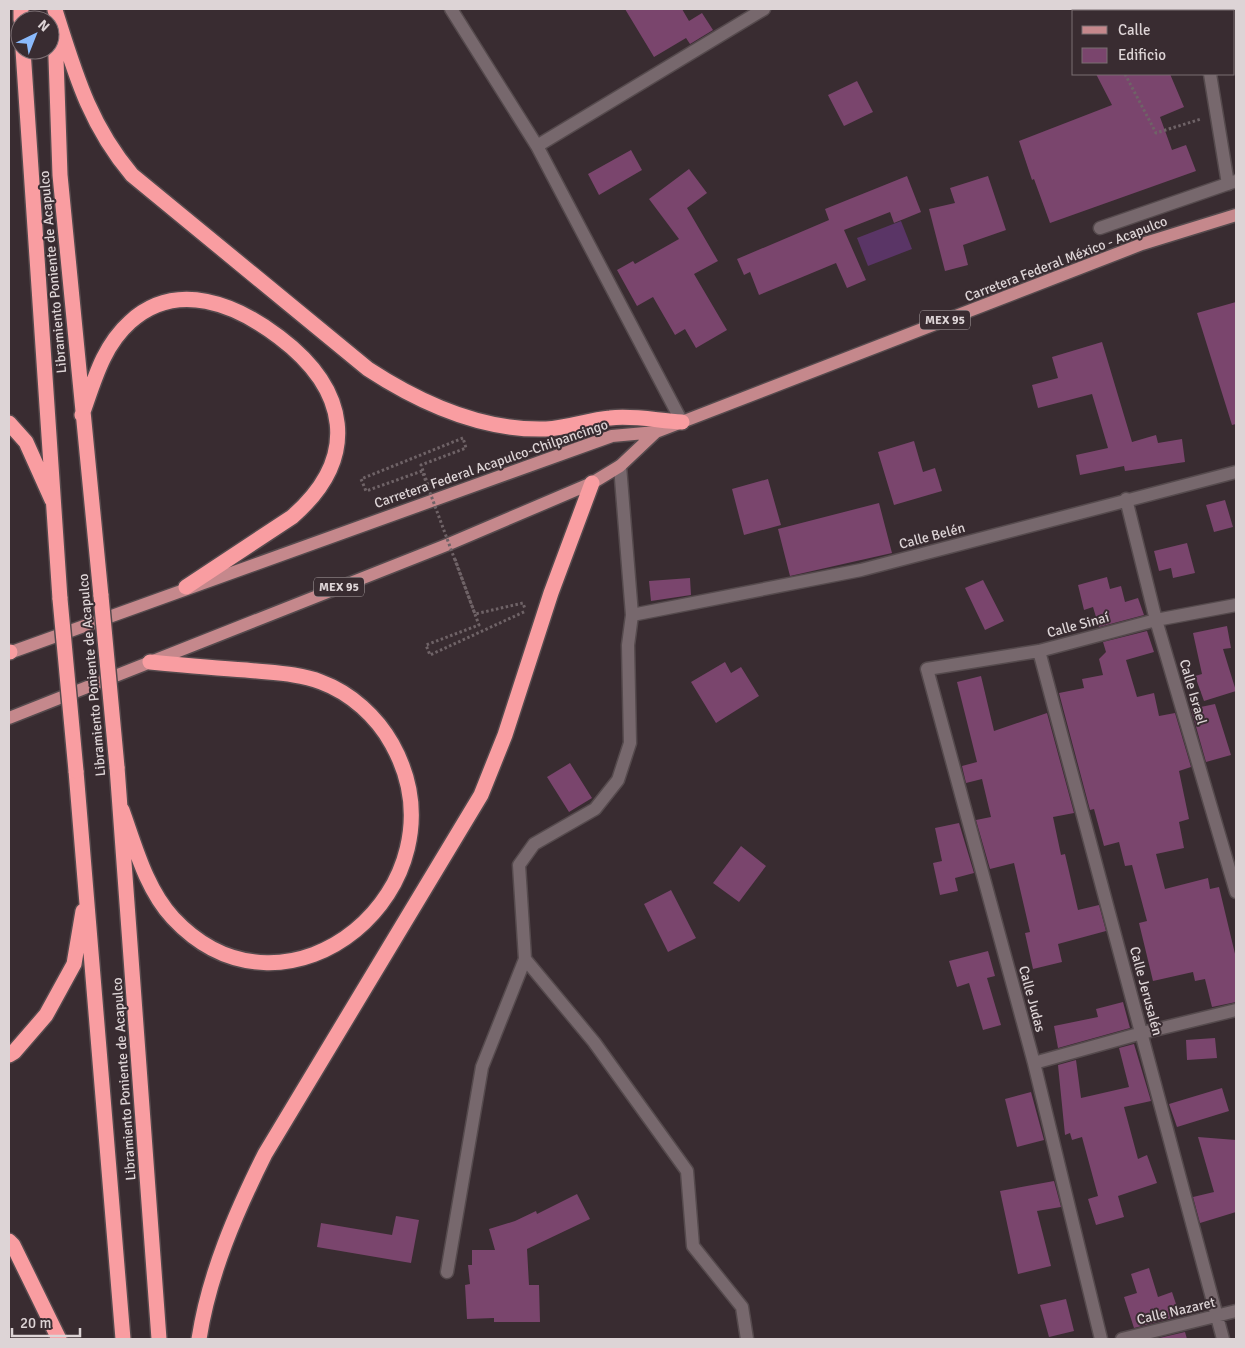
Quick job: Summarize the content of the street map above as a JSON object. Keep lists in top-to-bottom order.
{
  "streets": {
    "highway": ["Libramiento Poniente de Acapulco"],
    "main road": ["Carretera Federal México - Acapulco", "MEX 95", "Carretera Federal Acapulco-Chilpancingo"],
    "street": [
      "Calle Belén",
      "Calle Sinaí",
      "Calle Israel",
      "Calle Jerusalén",
      "Calle Judas",
      "Calle Nazaret"
    ]
  },
  "crossings": [
    ["Carretera Federal México - Acapulco", "MEX 95"],
    ["Carretera Federal México - Acapulco", "Carretera Federal Acapulco-Chilpancingo"],
    ["MEX 95", "Carretera Federal Acapulco-Chilpancingo"],
    ["Calle Belén", "Calle Israel"],
    ["Calle Sinaí", "Calle Israel"],
    ["Calle Sinaí", "Calle Jerusalén"],
    ["Calle Sinaí", "Calle Judas"],
    ["Calle Jerusalén", "Calle Nazaret"]
  ],
  "legend": ["Calle", "Edificio"],
  "scale_bar": "20 m",
  "north": "top right"
}
